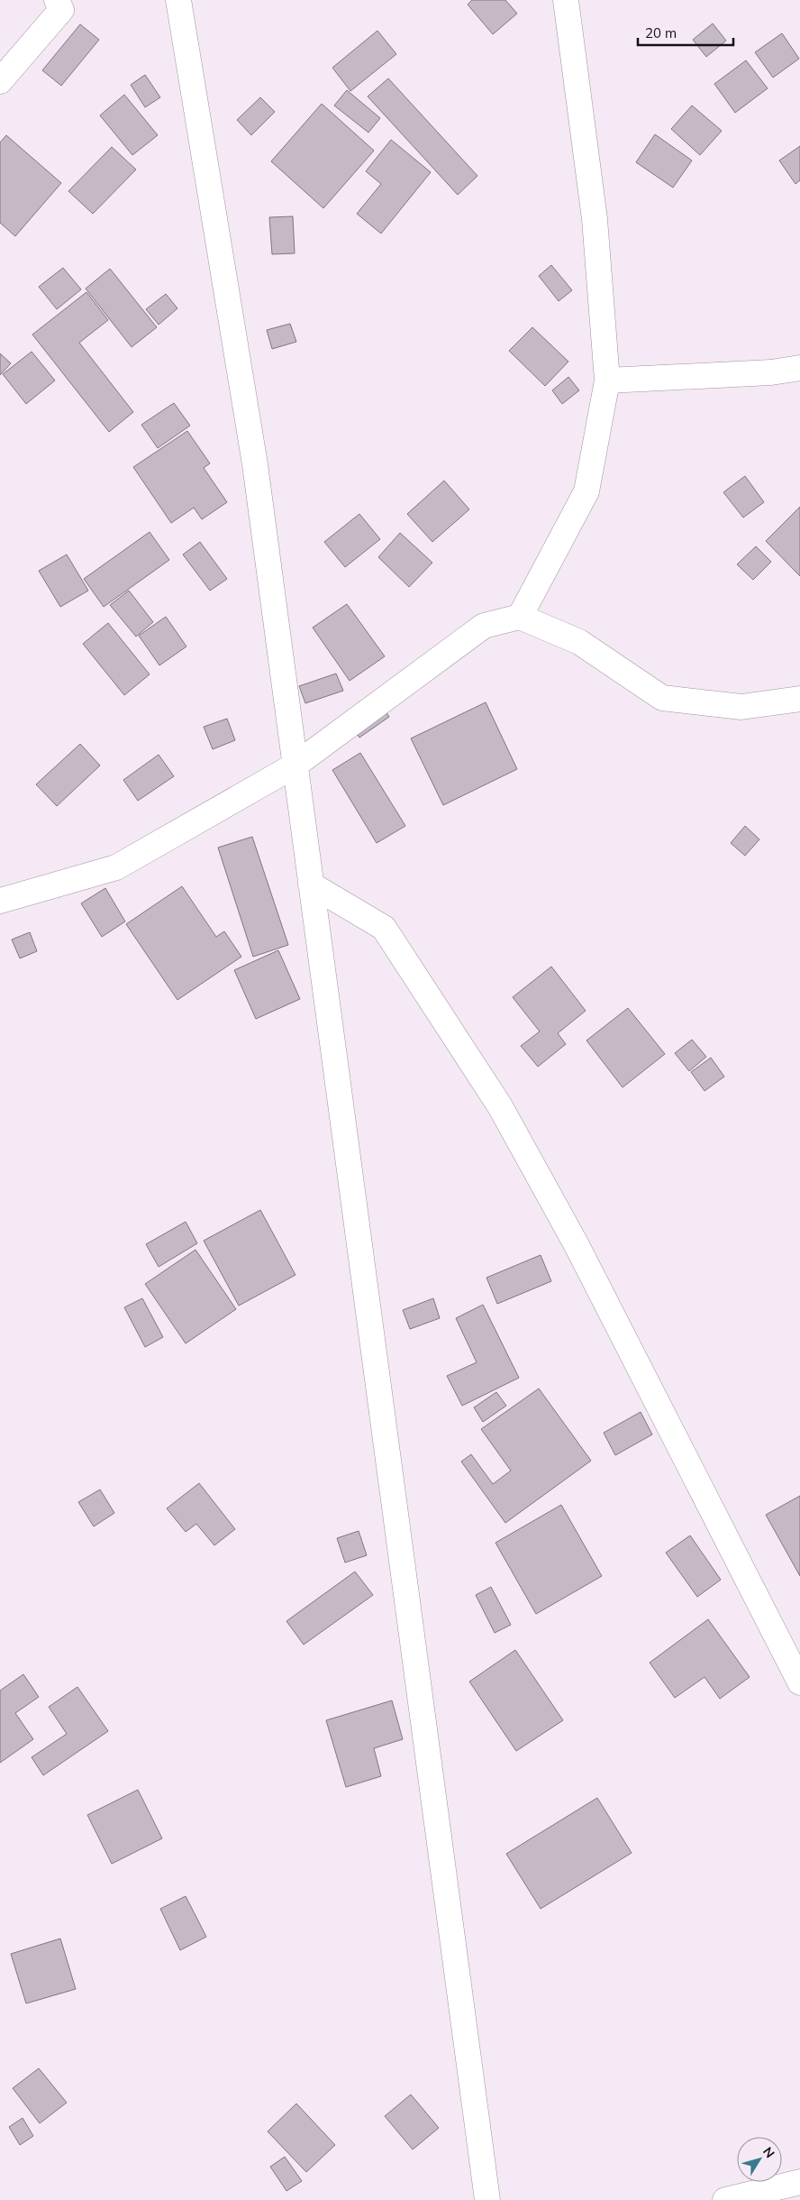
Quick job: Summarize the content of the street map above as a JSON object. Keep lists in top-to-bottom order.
{
  "scale_bar": "20 m",
  "north": "top right"
}
